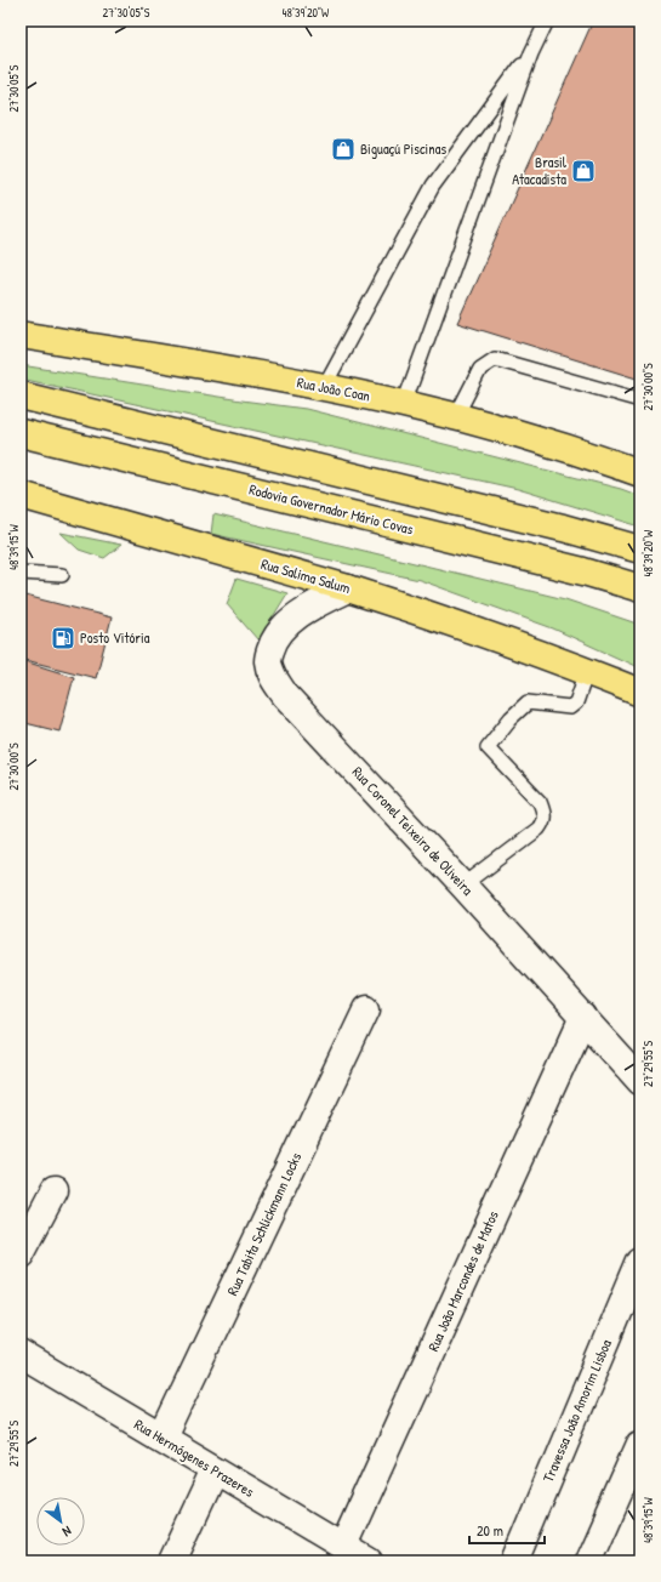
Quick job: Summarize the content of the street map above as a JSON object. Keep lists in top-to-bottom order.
{
  "streets": {
    "main road": ["Rua João Coan", "Rodovia Governador Mário Covas", "Rua Salima Salum"],
    "street": [
      "Rua Coronel Teixeira de Oliveira",
      "Rua Tabita Schlickmann Locks",
      "Rua João Marcondes de Matos",
      "Travessa João Amorim Lisboa",
      "Rua Hermógenes Prazeres"
    ]
  },
  "crossings": [
    ["Rua Salima Salum", "Rua Coronel Teixeira de Oliveira"],
    ["Rua Coronel Teixeira de Oliveira", "Rua João Marcondes de Matos"],
    ["Rua Tabita Schlickmann Locks", "Rua Hermógenes Prazeres"],
    ["Rua João Marcondes de Matos", "Rua Hermógenes Prazeres"]
  ],
  "places": {
    "shop": ["Biguaçú Piscinas", "Brasil Atacadista"],
    "fuel station": ["Posto Vitória"]
  },
  "scale_bar": "20 m",
  "north": "bottom right",
  "coordinates": [
    "27°30'05\"S",
    "48°39'20\"W",
    "27°30'00\"S",
    "48°39'15\"W",
    "27°29'55\"S"
  ]
}
